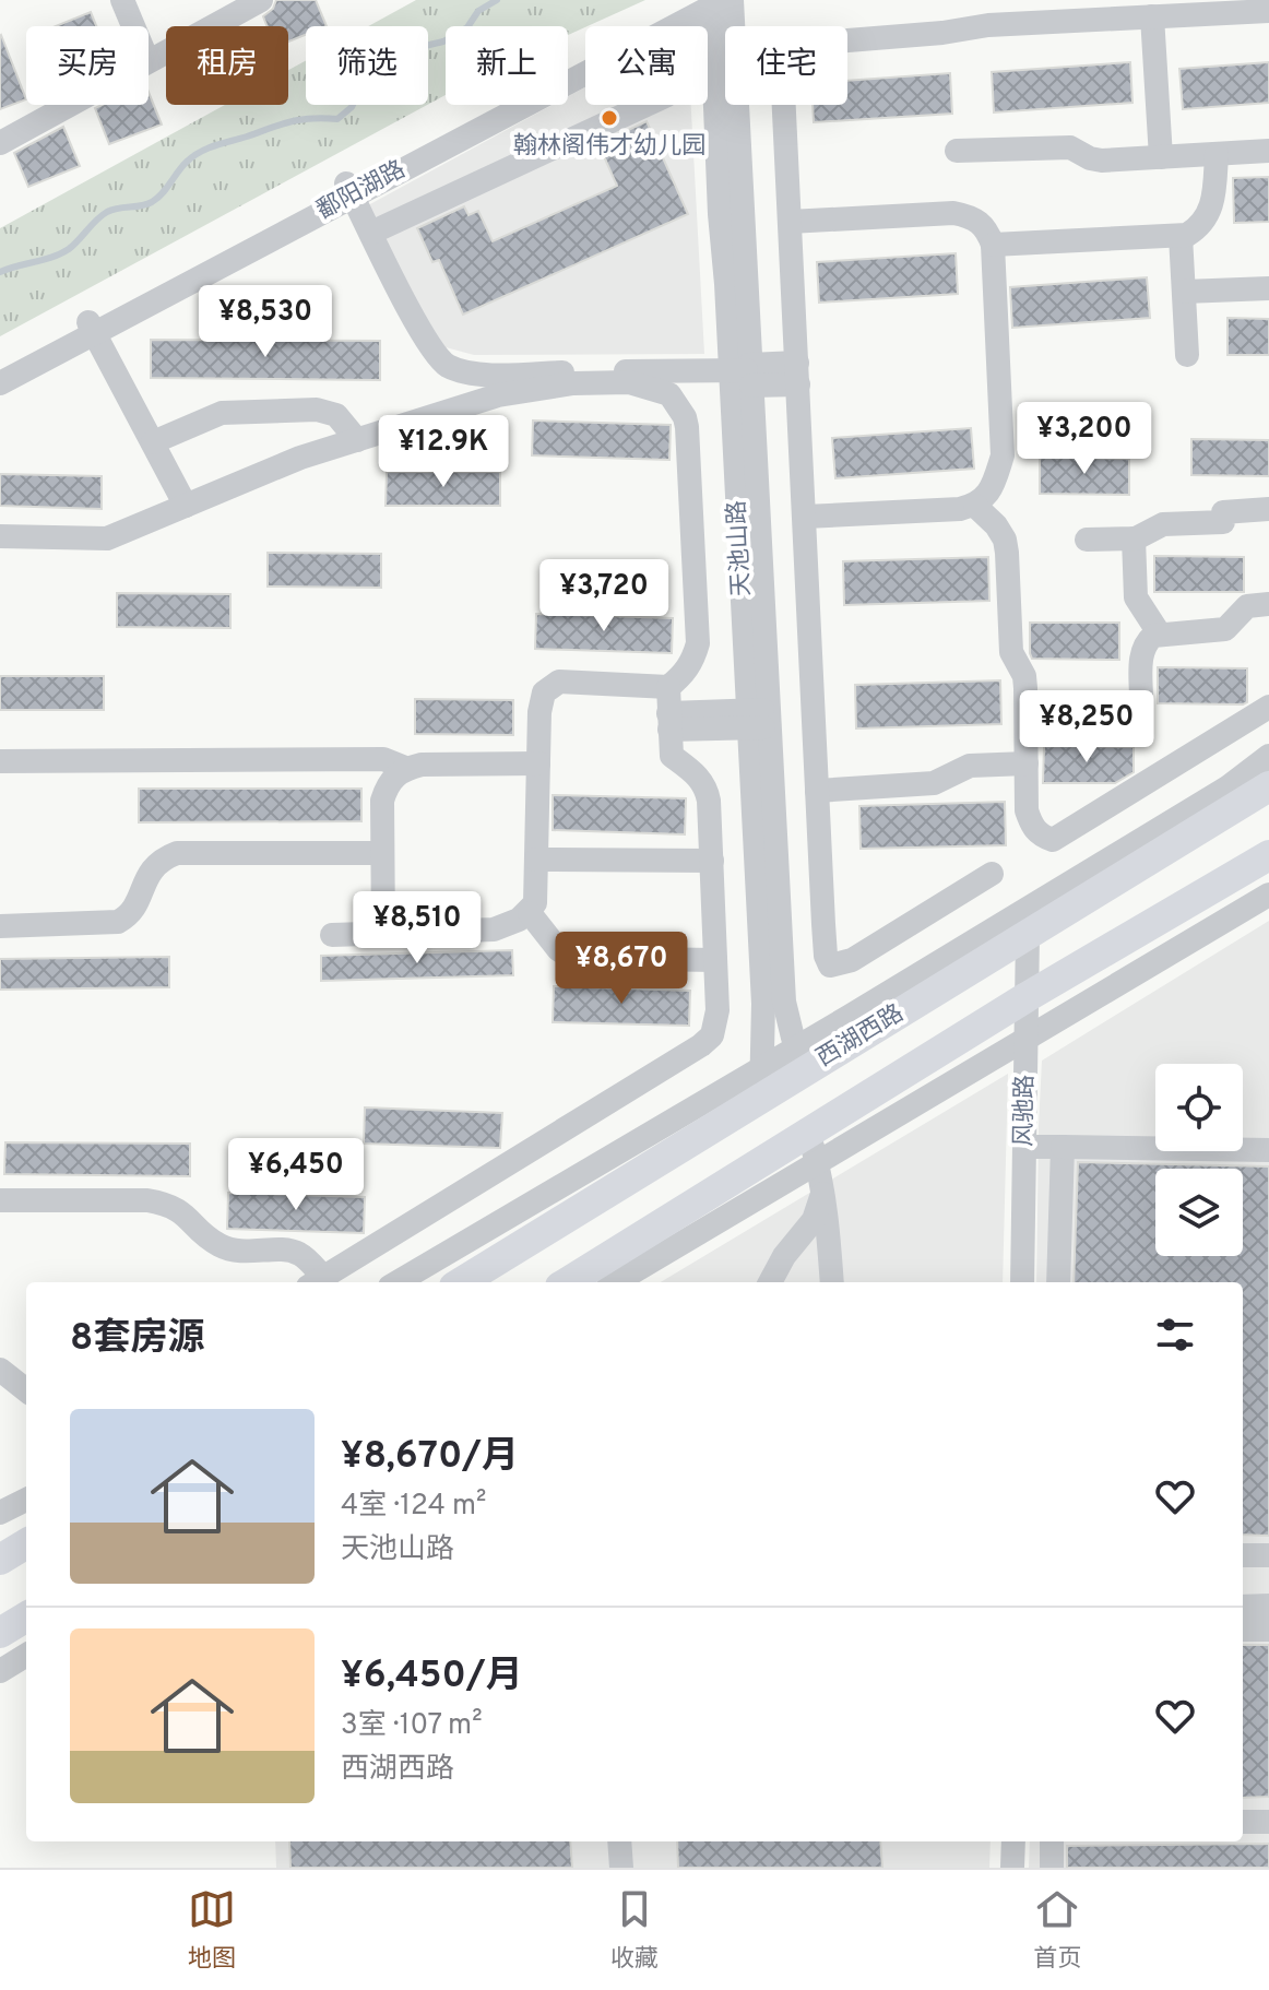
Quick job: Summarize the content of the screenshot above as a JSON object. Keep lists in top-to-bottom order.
{
  "streets": {
    "main road": ["西湖西路"],
    "street": ["鄱阳湖路", "天池山路", "风驰路"]
  },
  "crossings": [
    ["鄱阳湖路", "天池山路"],
    ["天池山路", "西湖西路"],
    ["西湖西路", "风驰路"]
  ],
  "places": ["翰林阁伟才幼儿园"],
  "page": {
    "chip": [
      "买房",
      "租房",
      "筛选",
      "新上",
      "公寓",
      "住宅"
    ],
    "price": [
      "¥8,530",
      "¥3,200",
      "¥12.9K",
      "¥3,720",
      "¥8,250",
      "¥8,510",
      "¥8,670",
      "¥6,450"
    ],
    "heading": "8套房源",
    "list": [
      {
        "name": "¥8,670/月",
        "note": "4室 · 124 m² · 天池山路"
      },
      {
        "name": "¥6,450/月",
        "note": "3室 · 107 m² · 西湖西路"
      }
    ],
    "tabs": ["地图", "收藏", "首页"]
  }
}
